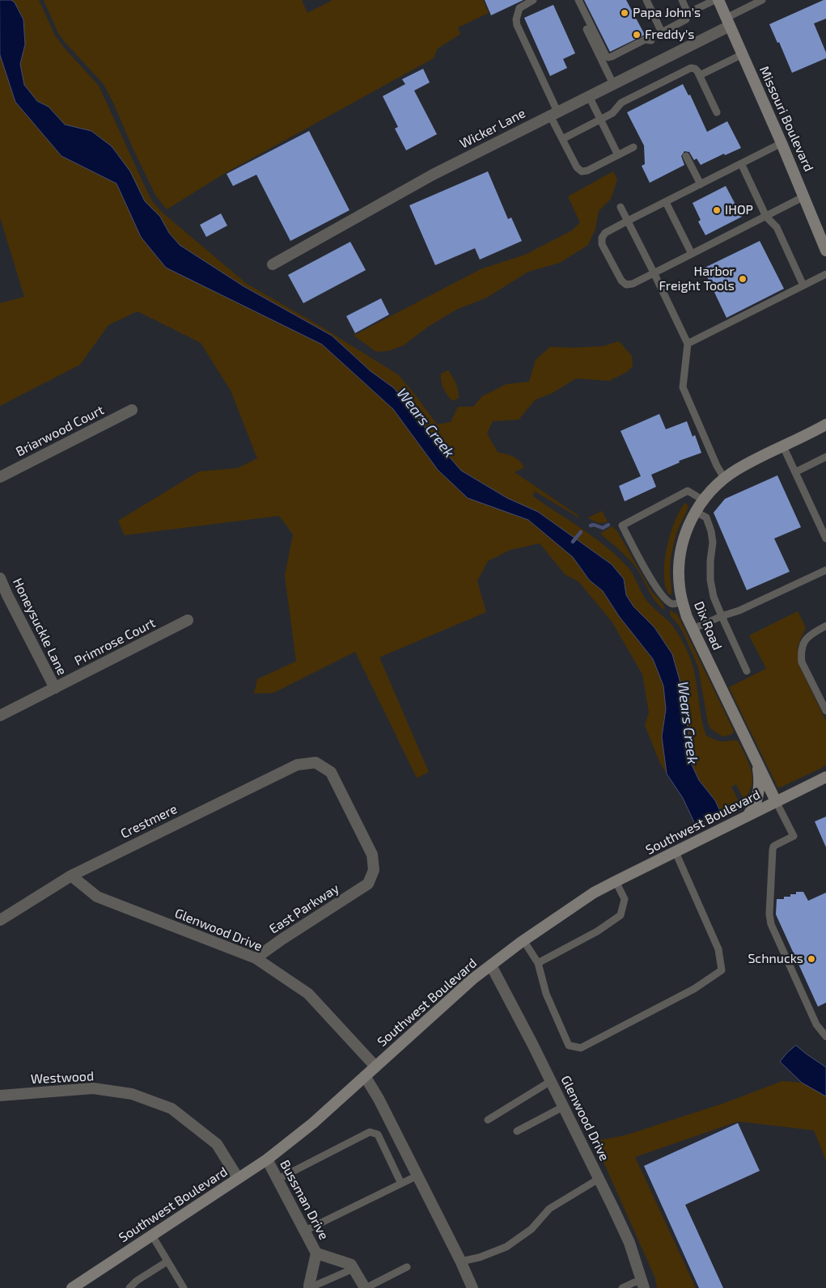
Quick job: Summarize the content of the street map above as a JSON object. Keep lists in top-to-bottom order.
{
  "streets": {
    "main road": ["Missouri Boulevard", "Dix Road", "Southwest Boulevard"],
    "street": [
      "Wicker Lane",
      "Briarwood Court",
      "Honeysuckle Lane",
      "Primrose Court",
      "Crestmere",
      "East Parkway",
      "Glenwood Drive",
      "Westwood",
      "Bussman Drive"
    ]
  },
  "crossings": [
    ["Missouri Boulevard", "Wicker Lane"],
    ["Dix Road", "Southwest Boulevard"],
    ["Honeysuckle Lane", "Primrose Court"],
    ["Crestmere", "East Parkway"],
    ["Crestmere", "Glenwood Drive"],
    ["Southwest Boulevard", "Glenwood Drive"],
    ["Southwest Boulevard", "Westwood"],
    ["Southwest Boulevard", "Bussman Drive"],
    ["East Parkway", "Glenwood Drive"]
  ],
  "water": ["Wears Creek"],
  "places": [
    "Papa John's",
    "Freddy's",
    "IHOP",
    "Harbor Freight Tools",
    "Schnucks"
  ]
}
